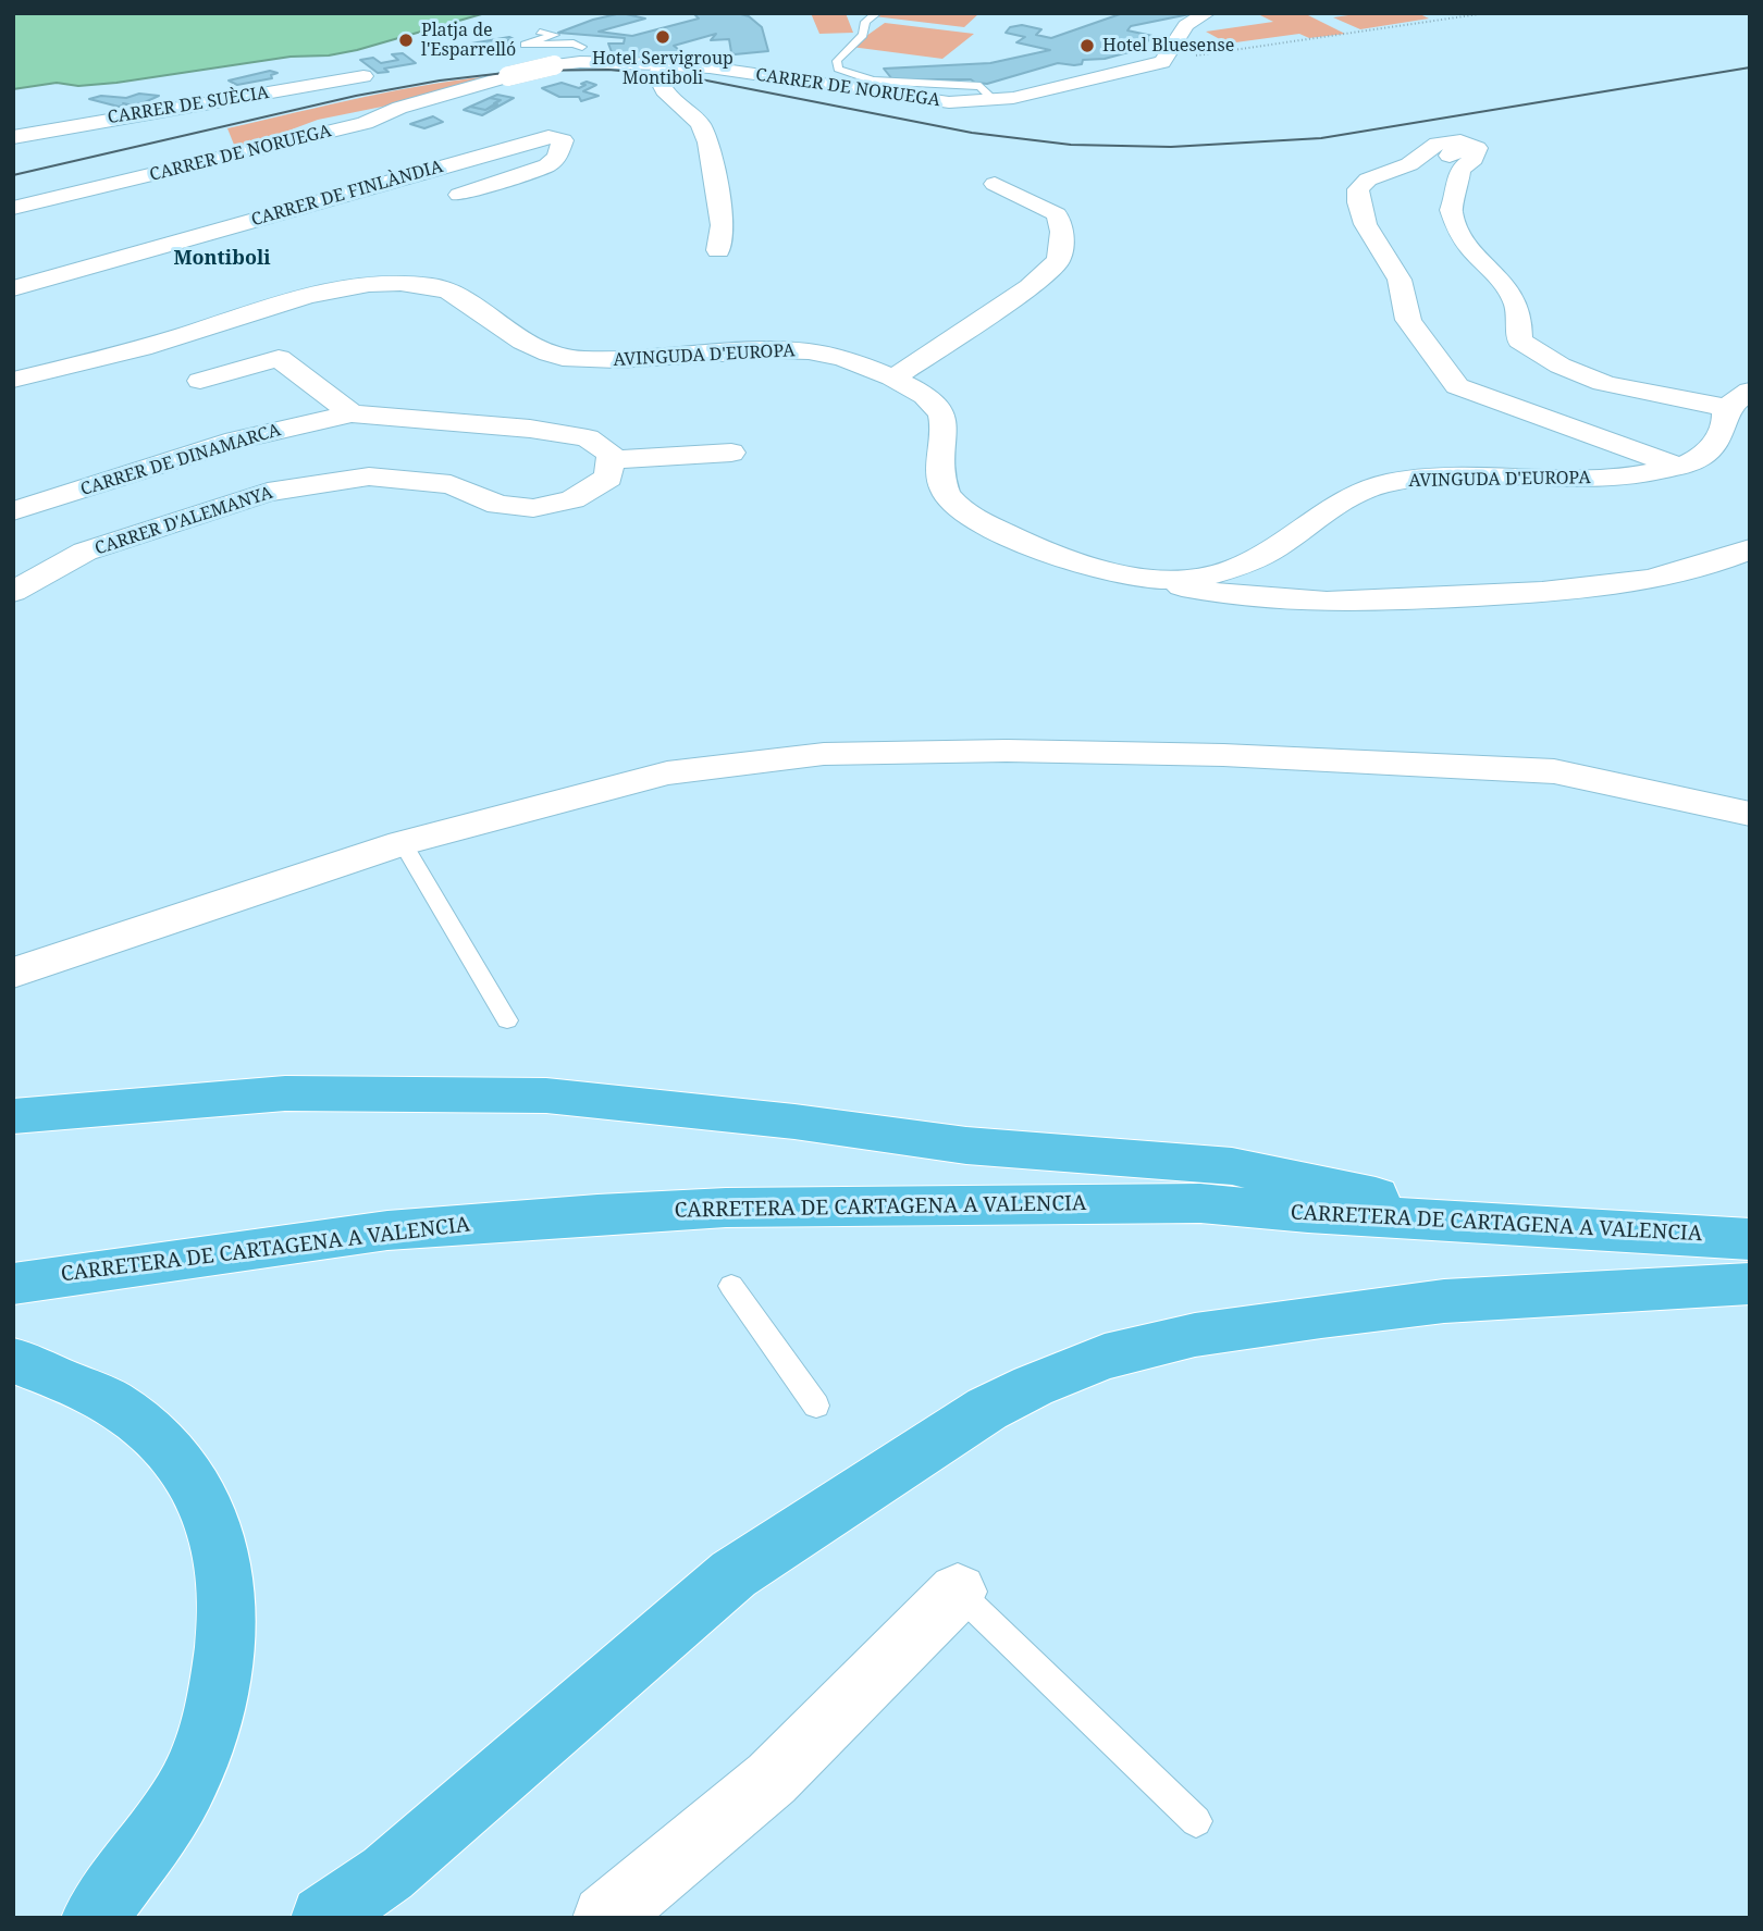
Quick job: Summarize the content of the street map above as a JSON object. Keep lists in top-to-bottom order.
{
  "streets": {
    "highway": ["CARRETERA DE CARTAGENA A VALENCIA"],
    "street": [
      "CARRER DE NORUEGA",
      "CARRER DE SUÈCIA",
      "CARRER DE FINLÀNDIA",
      "AVINGUDA D'EUROPA",
      "CARRER DE DINAMARCA",
      "CARRER D'ALEMANYA"
    ]
  },
  "crossings": [
    ["CARRER DE DINAMARCA", "CARRER D'ALEMANYA"]
  ],
  "districts": ["Montiboli"],
  "places": ["Hotel Servigroup Montiboli", "Platja de l'Esparrelló", "Hotel Bluesense"]
}
